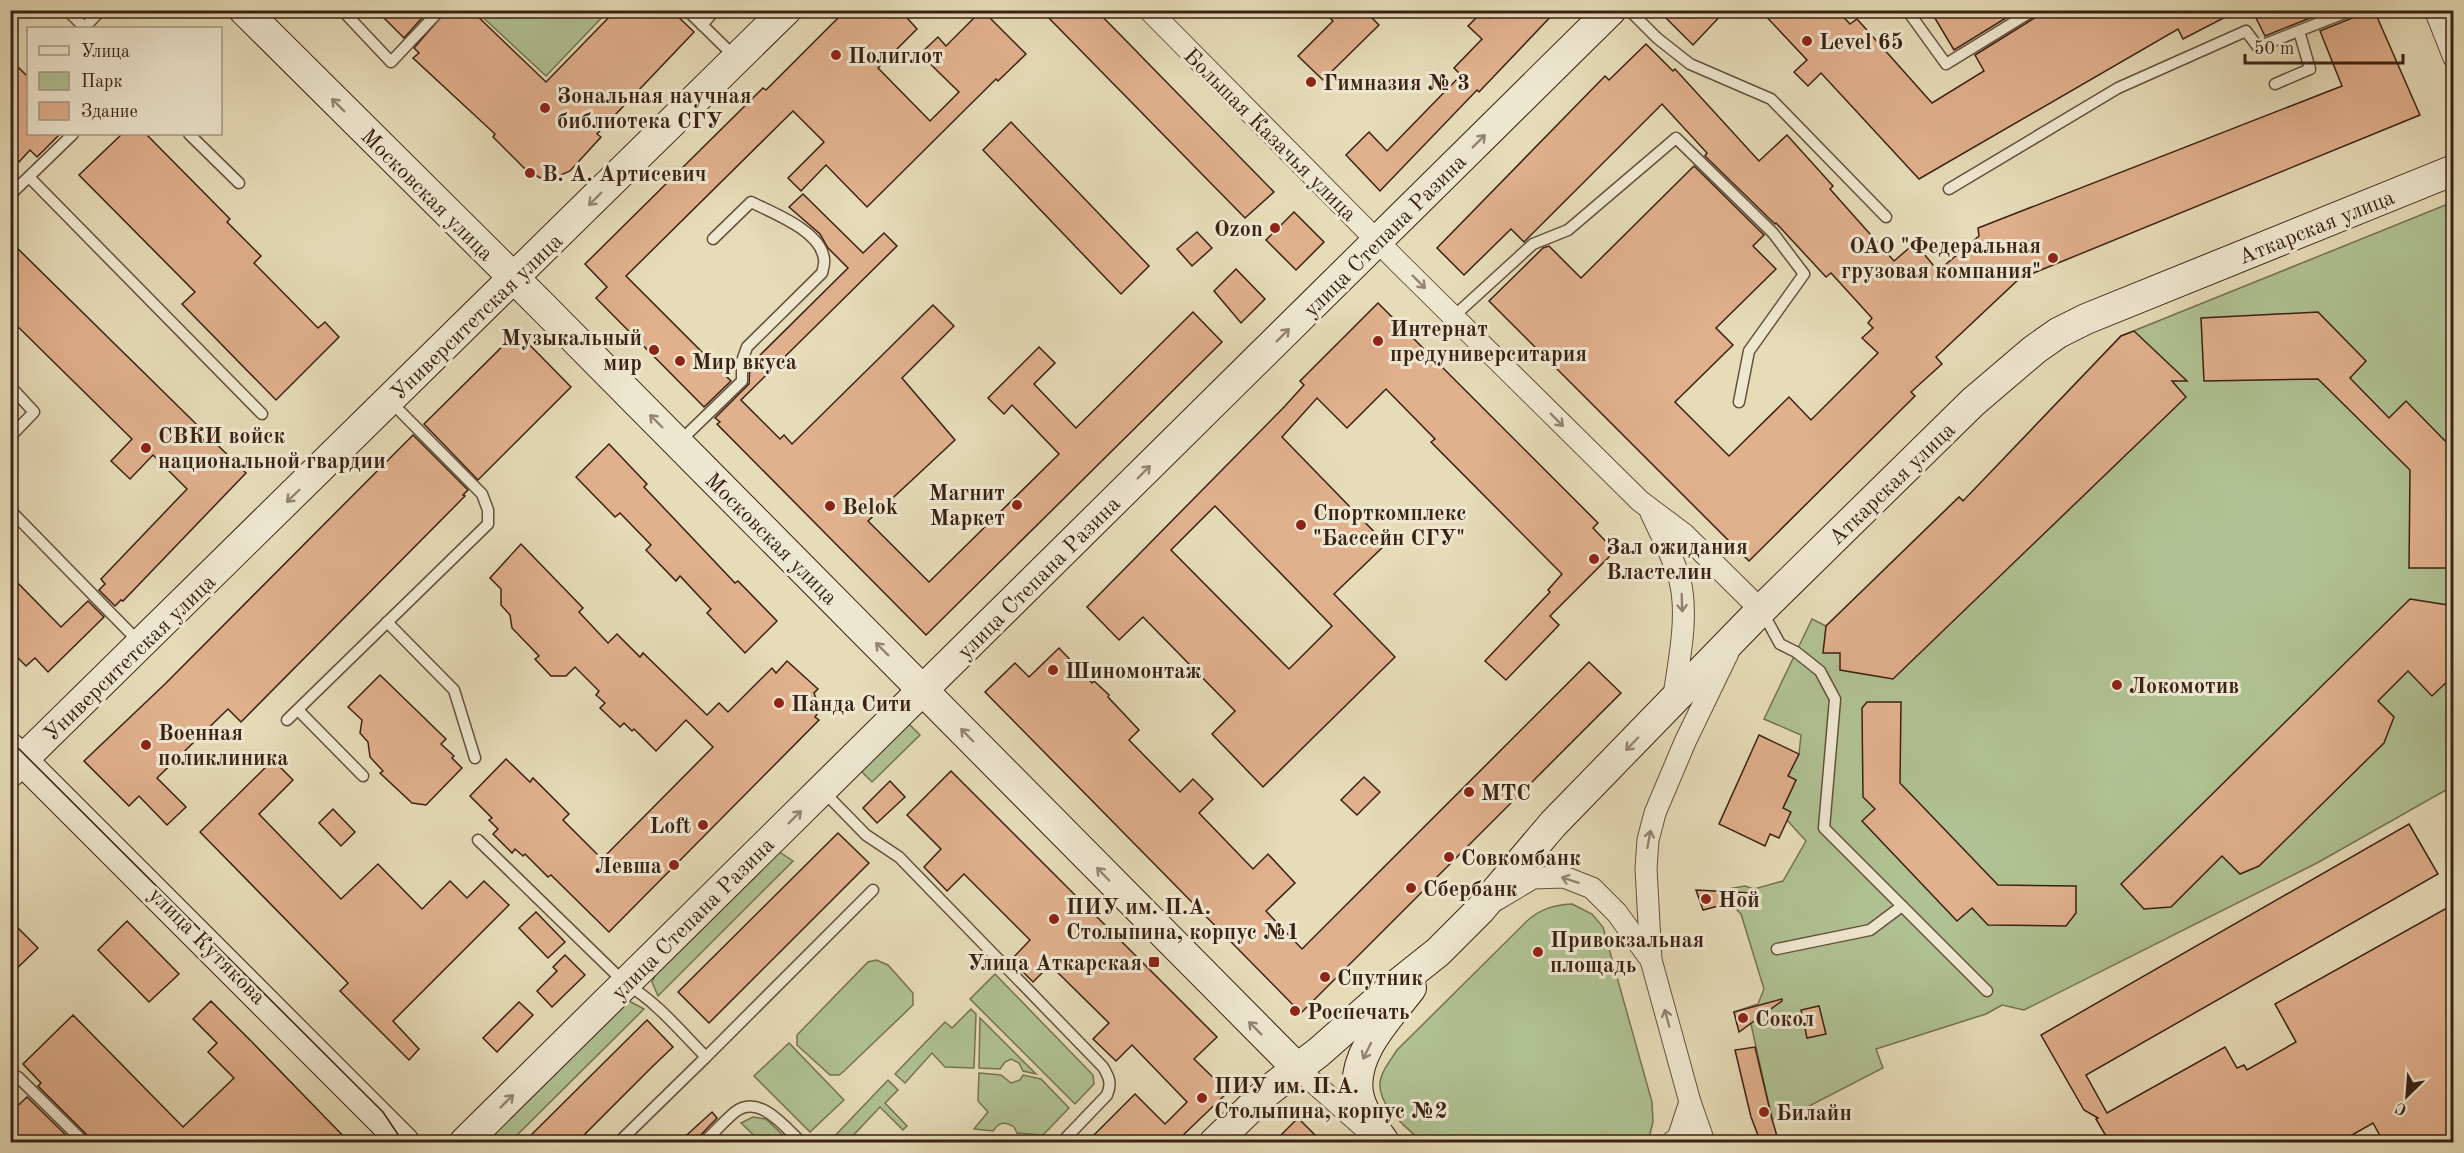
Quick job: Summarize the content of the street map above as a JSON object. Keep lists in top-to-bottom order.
{
  "streets": {
    "street": [
      "Большая Казачья улица",
      "Московская улица",
      "Аткарская улица",
      "улица Степана Разина",
      "Университетская улица",
      "улица Кутякова"
    ]
  },
  "crossings": [
    ["Большая Казачья улица", "Аткарская улица"],
    ["Большая Казачья улица", "улица Степана Разина"],
    ["Московская улица", "Аткарская улица"],
    ["Московская улица", "улица Степана Разина"],
    ["Московская улица", "Университетская улица"],
    ["Университетская улица", "улица Кутякова"]
  ],
  "one_way": [
    "Большая Казачья улица",
    "Московская улица",
    "улица Степана Разина",
    "Университетская улица"
  ],
  "places": {
    "other": [
      "Level 65",
      "Полиглот",
      "Гимназия № 3",
      "Зональная научная библиотека СГУ",
      "В. А. Артисевич",
      "Ozon",
      "ОАО \"Федеральная грузовая компания\"",
      "Интернат предуниверситария",
      "Музыкальный мир",
      "Мир вкуса",
      "СВКИ войск национальной гвардии",
      "Магнит Маркет",
      "Belok",
      "Спорткомплекс \"Бассейн СГУ\"",
      "Зал ожидания Властелин",
      "Шиномонтаж",
      "Локомотив",
      "Панда Сити",
      "Военная поликлиника",
      "МТС",
      "Loft",
      "Совкомбанк",
      "Левша",
      "Сбербанк",
      "Ной",
      "ПИУ им. П.А. Столыпина, корпус №1",
      "Привокзальная площадь",
      "Спутник",
      "Роспечать",
      "Сокол",
      "ПИУ им. П.А. Столыпина, корпус №2",
      "Билайн"
    ],
    "transit": ["Улица Аткарская"]
  },
  "legend": ["Улица", "Парк", "Здание"],
  "scale_bar": "50 m",
  "north": "bottom left"
}
